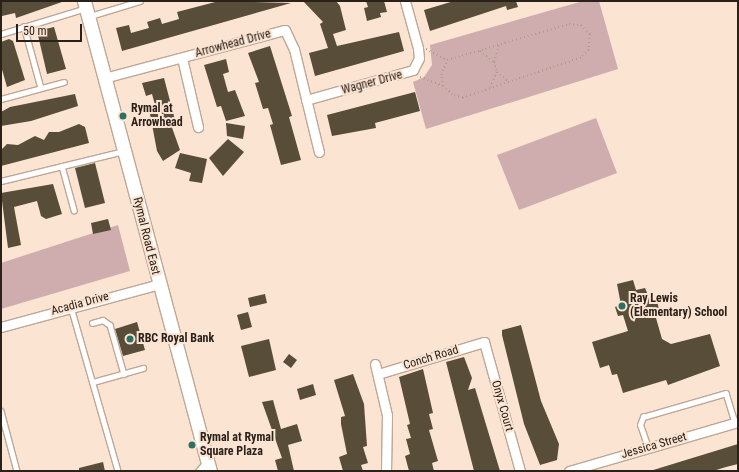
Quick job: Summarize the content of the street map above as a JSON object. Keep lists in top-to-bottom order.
{
  "streets": {
    "main road": ["Rymal Road East"],
    "street": [
      "Arrowhead Drive",
      "Wagner Drive",
      "Acadia Drive",
      "Conch Road",
      "Onyx Court",
      "Jessica Street"
    ]
  },
  "crossings": [
    ["Arrowhead Drive", "Wagner Drive"],
    ["Arrowhead Drive", "Rymal Road East"],
    ["Rymal Road East", "Acadia Drive"],
    ["Conch Road", "Onyx Court"]
  ],
  "places": [
    "Rymal at Arrowhead",
    "Ray Lewis (Elementary) School",
    "RBC Royal Bank",
    "Rymal at Rymal Square Plaza"
  ],
  "scale_bar": "50 m"
}
